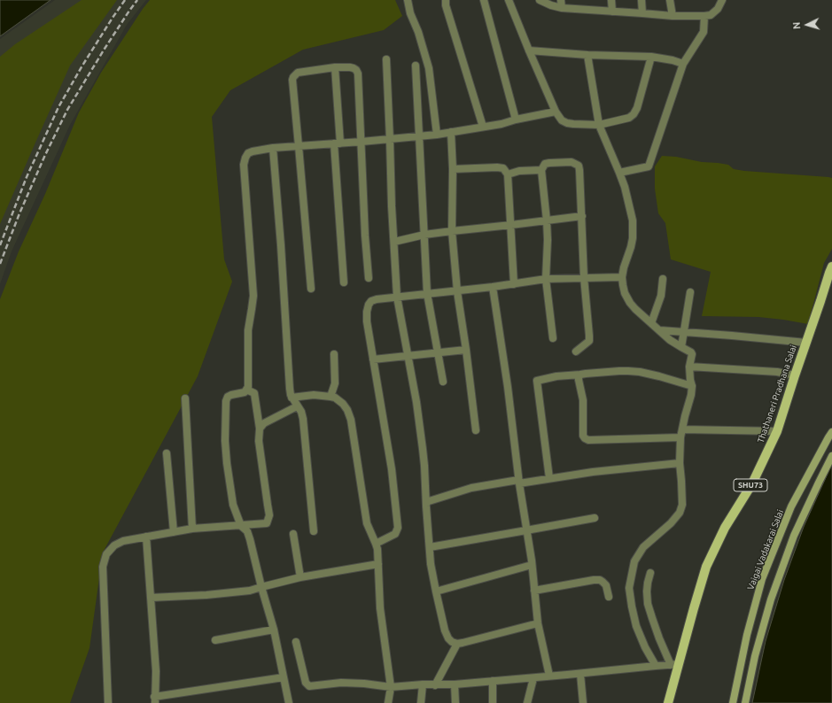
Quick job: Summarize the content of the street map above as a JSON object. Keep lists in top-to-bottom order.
{
  "streets": {
    "main road": ["Thathaneri Pradhana Salai", "SHU73"],
    "street": ["Vaigai Vadakarai Salai"]
  },
  "north": "left"
}
